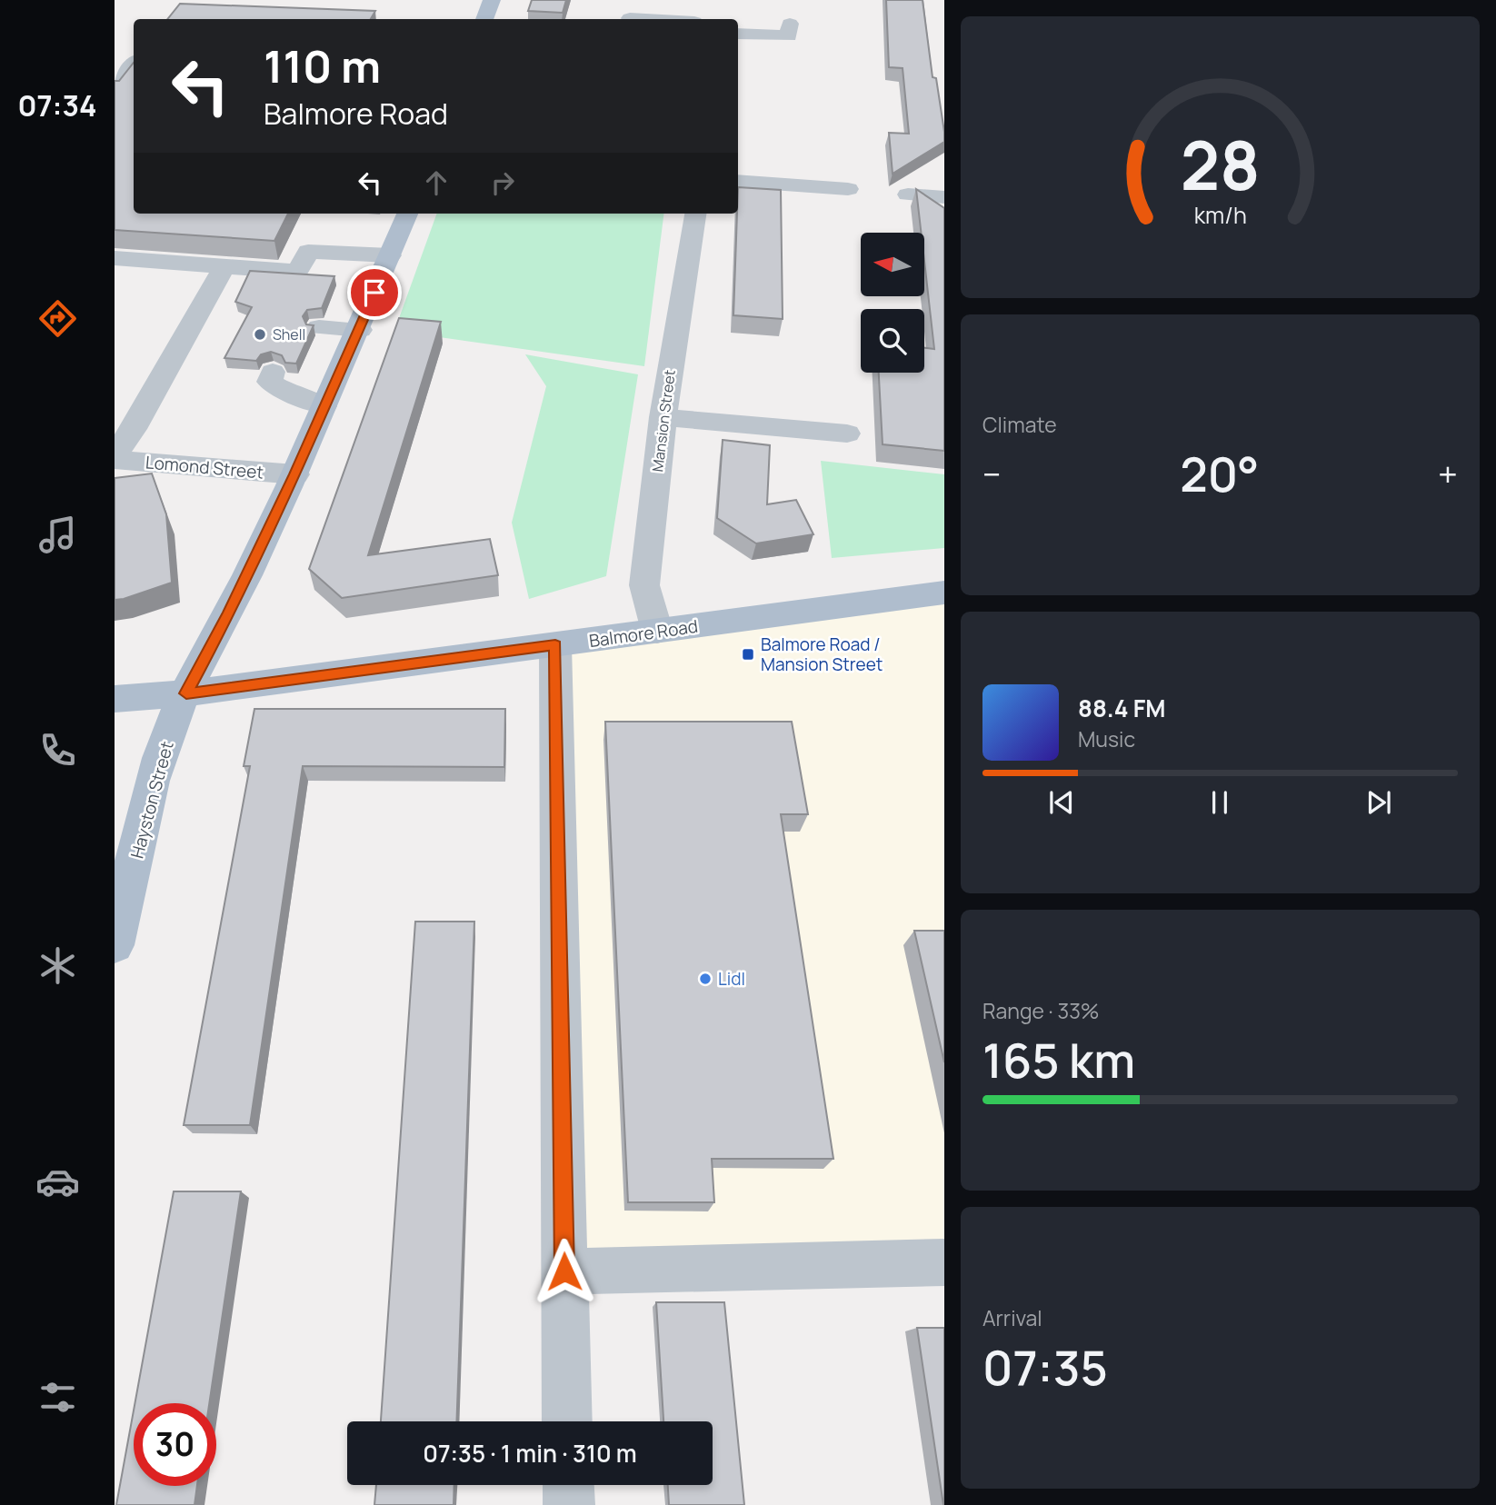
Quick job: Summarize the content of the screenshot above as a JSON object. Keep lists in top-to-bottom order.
{
  "streets": {
    "main road": ["Balmore Road", "Hayston Street"],
    "street": ["Mansion Street", "Lomond Street"]
  },
  "crossings": [
    ["Mansion Street", "Balmore Road"],
    ["Lomond Street", "Hayston Street"],
    ["Balmore Road", "Hayston Street"]
  ],
  "places": {
    "other": ["Shell", "Lidl"],
    "transit": ["Balmore Road / Mansion Street"]
  },
  "north": "left",
  "page": {
    "tabs": "07:34",
    "turn": ["110 m", "Balmore Road"],
    "tile": [
      "Climate",
      ["Range · 33%", "165 km"],
      ["Arrival", "07:35"]
    ],
    "heat": ["−", "20°", "+"],
    "song": ["88.4 FM", "Music"],
    "limit": "30",
    "trip": "07:35 · 1 min · 310 m",
    "gauge": ["28", "km/h"]
  }
}
